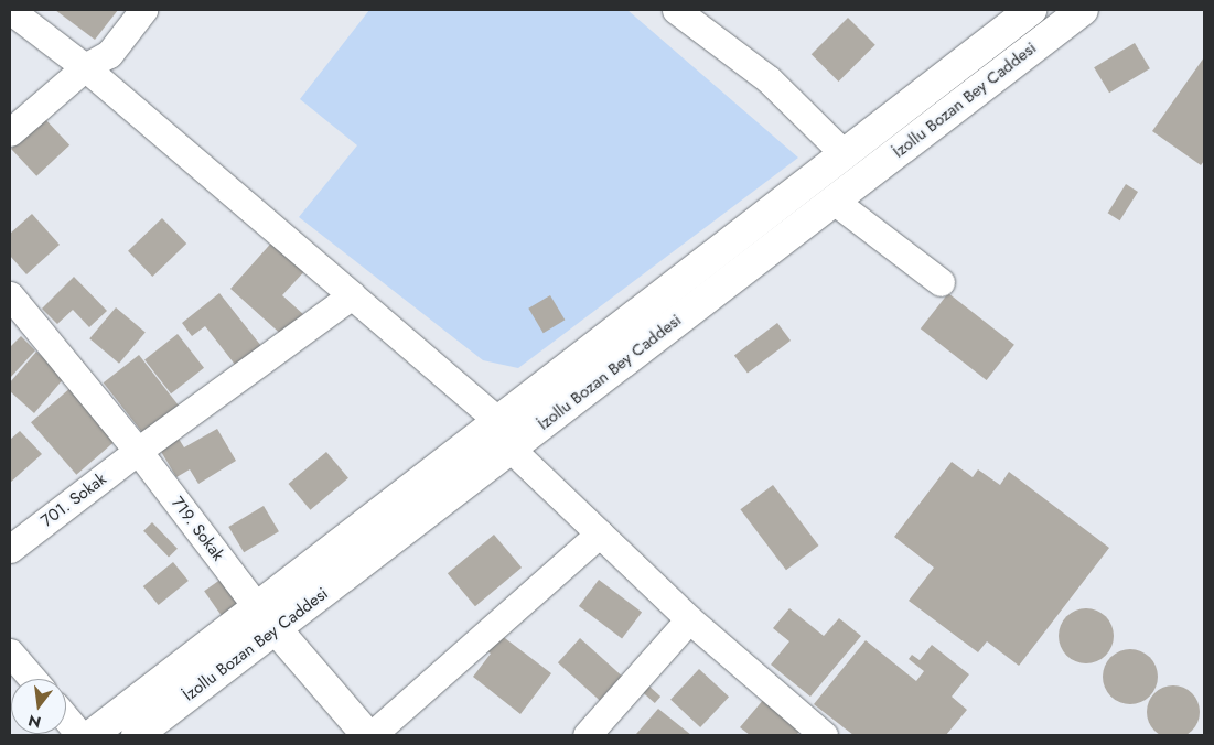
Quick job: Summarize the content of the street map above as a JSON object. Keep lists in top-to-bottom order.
{
  "streets": {
    "main road": ["İzollu Bozan Bey Caddesi"],
    "street": ["701. Sokak", "719. Sokak"]
  },
  "crossings": [
    ["İzollu Bozan Bey Caddesi", "719. Sokak"],
    ["701. Sokak", "719. Sokak"]
  ],
  "north": "bottom"
}
